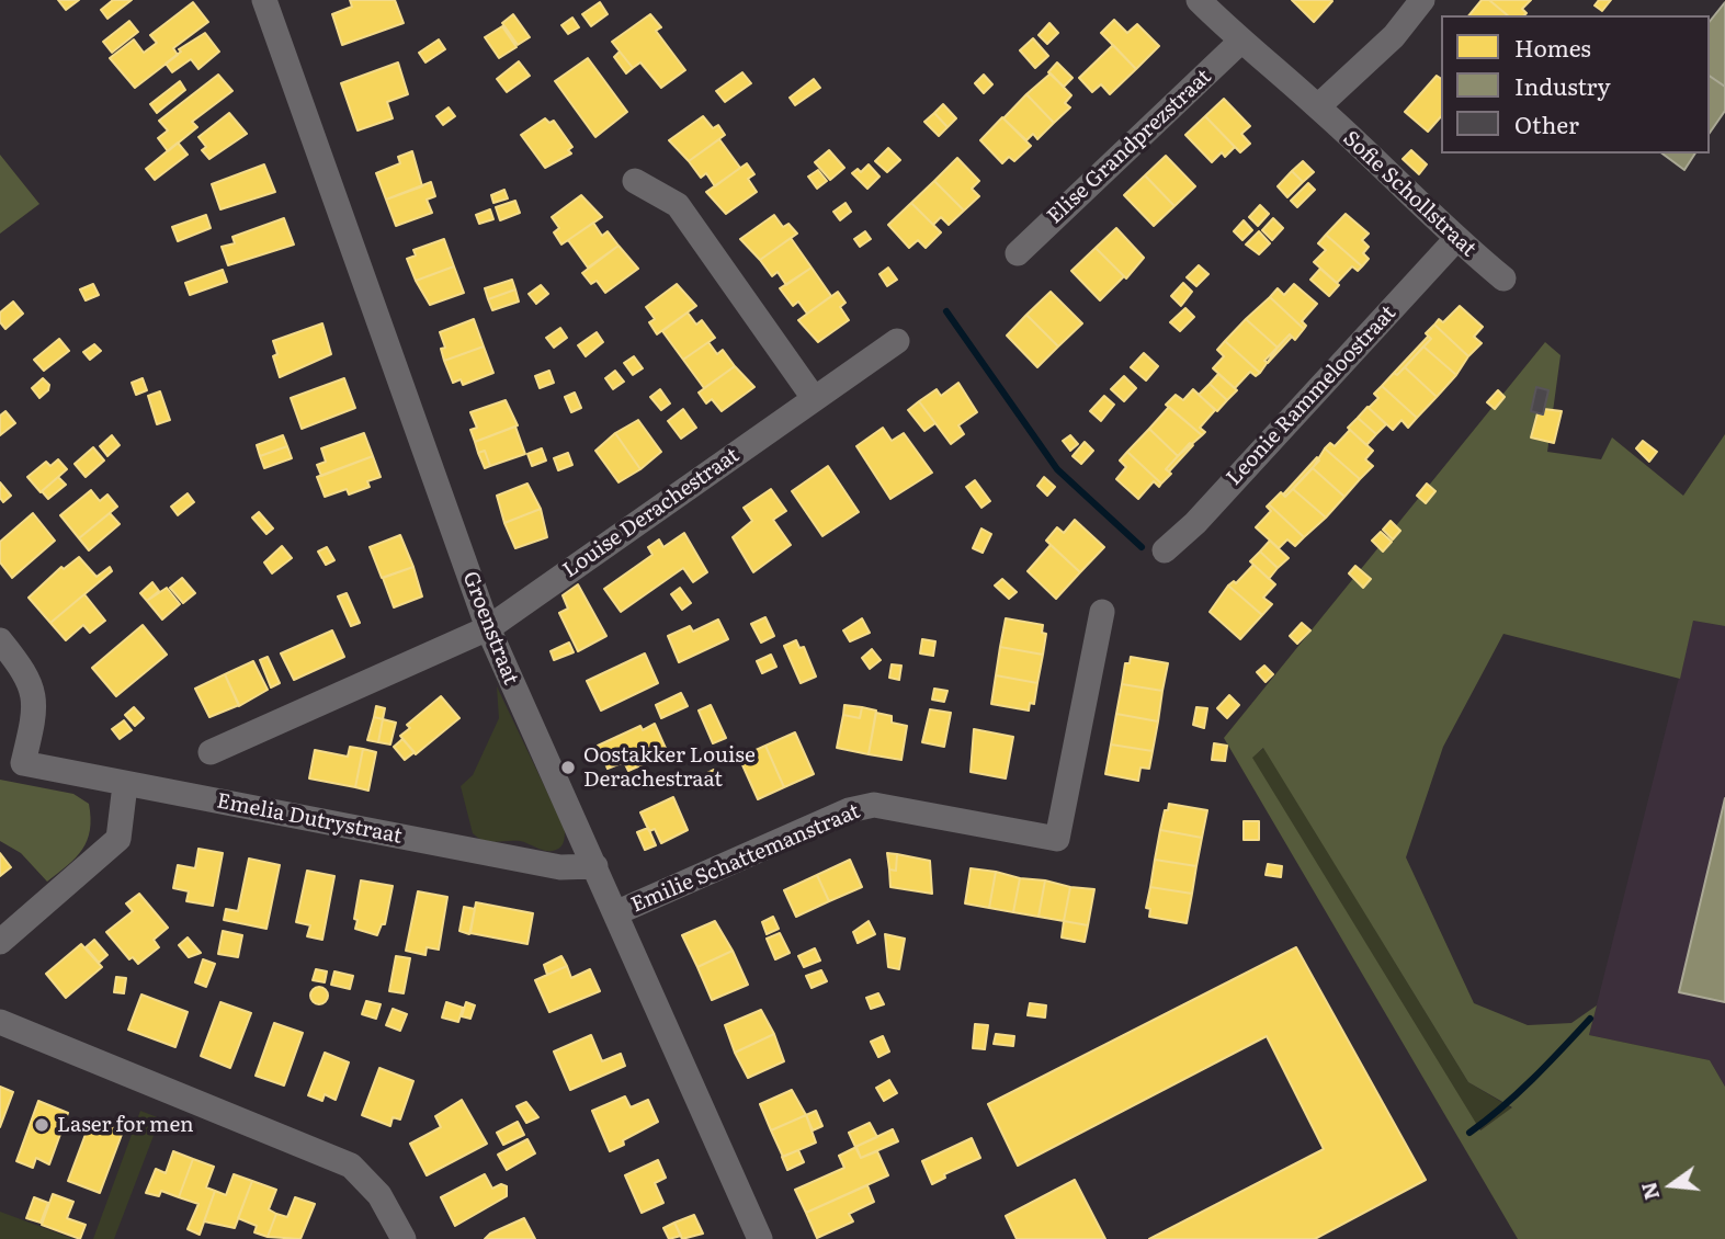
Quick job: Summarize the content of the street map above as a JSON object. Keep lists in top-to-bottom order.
{
  "streets": {
    "street": [
      "Elise Grandprezstraat",
      "Sofie Schollstraat",
      "Leonie Rammeloostraat",
      "Louise Derachestraat",
      "Groenstraat",
      "Emelia Dutrystraat",
      "Emilie Schattemanstraat"
    ]
  },
  "crossings": [
    ["Elise Grandprezstraat", "Sofie Schollstraat"],
    ["Sofie Schollstraat", "Leonie Rammeloostraat"],
    ["Louise Derachestraat", "Groenstraat"],
    ["Groenstraat", "Emelia Dutrystraat"],
    ["Groenstraat", "Emilie Schattemanstraat"]
  ],
  "places": ["Oostakker Louise Derachestraat", "Laser for men"],
  "legend": ["Homes", "Industry", "Other"],
  "north": "left"
}
